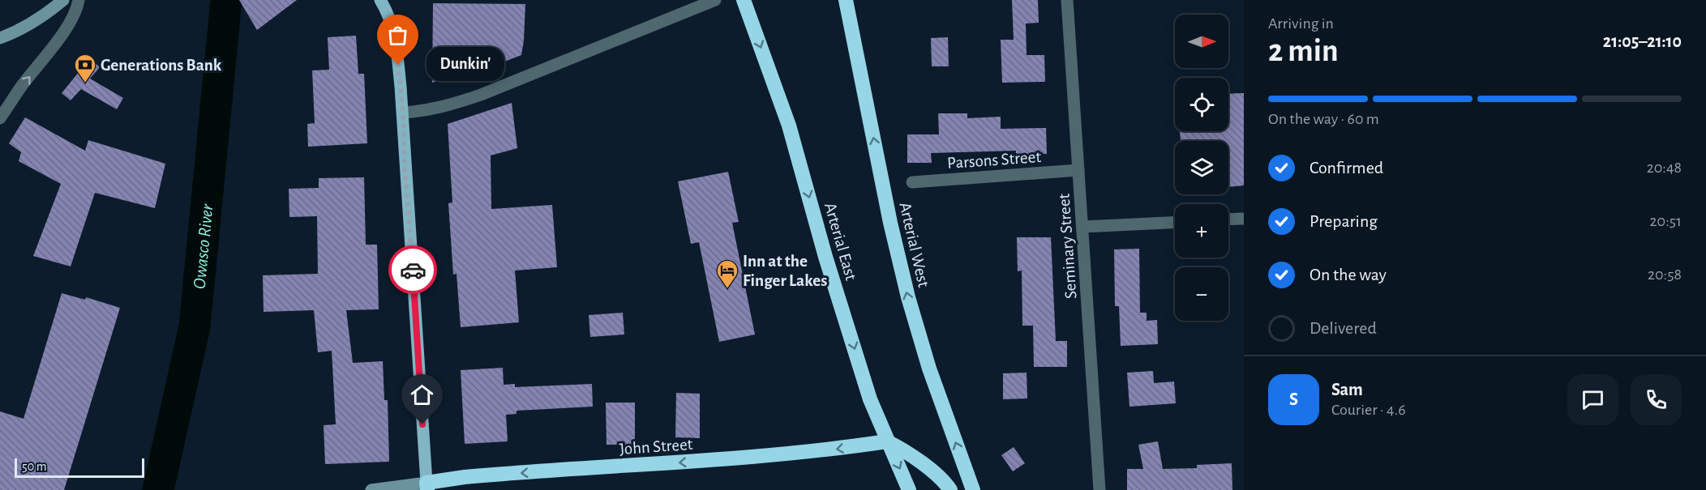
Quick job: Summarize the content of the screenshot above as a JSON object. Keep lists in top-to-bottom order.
{
  "streets": {
    "highway": ["Arterial East", "Arterial West", "John Street"],
    "street": ["Parsons Street", "Seminary Street"]
  },
  "crossings": [
    ["Parsons Street", "Seminary Street"],
    ["Arterial East", "John Street"]
  ],
  "one_way": ["Arterial East", "Arterial West", "John Street"],
  "water": ["Owasco River"],
  "places": {
    "other": ["Dunkin'"],
    "bank": ["Generations Bank"],
    "hotel": ["Inn at the Finger Lakes"]
  },
  "scale_bar": "50 m",
  "north": "right",
  "page": {
    "heading": ["2 min", "Arriving in", "21:05–21:10"],
    "panel": ["Sam", "Courier · 4.6"],
    "map_buttons": ["+", "−"],
    "bubble": "Dunkin'",
    "bar": "On the way · 60 m",
    "list": [
      ["Confirmed", "20:48"],
      ["Preparing", "20:51"],
      ["On the way", "20:58"],
      "Delivered"
    ],
    "round": "S",
    "scale": "50 m"
  }
}
